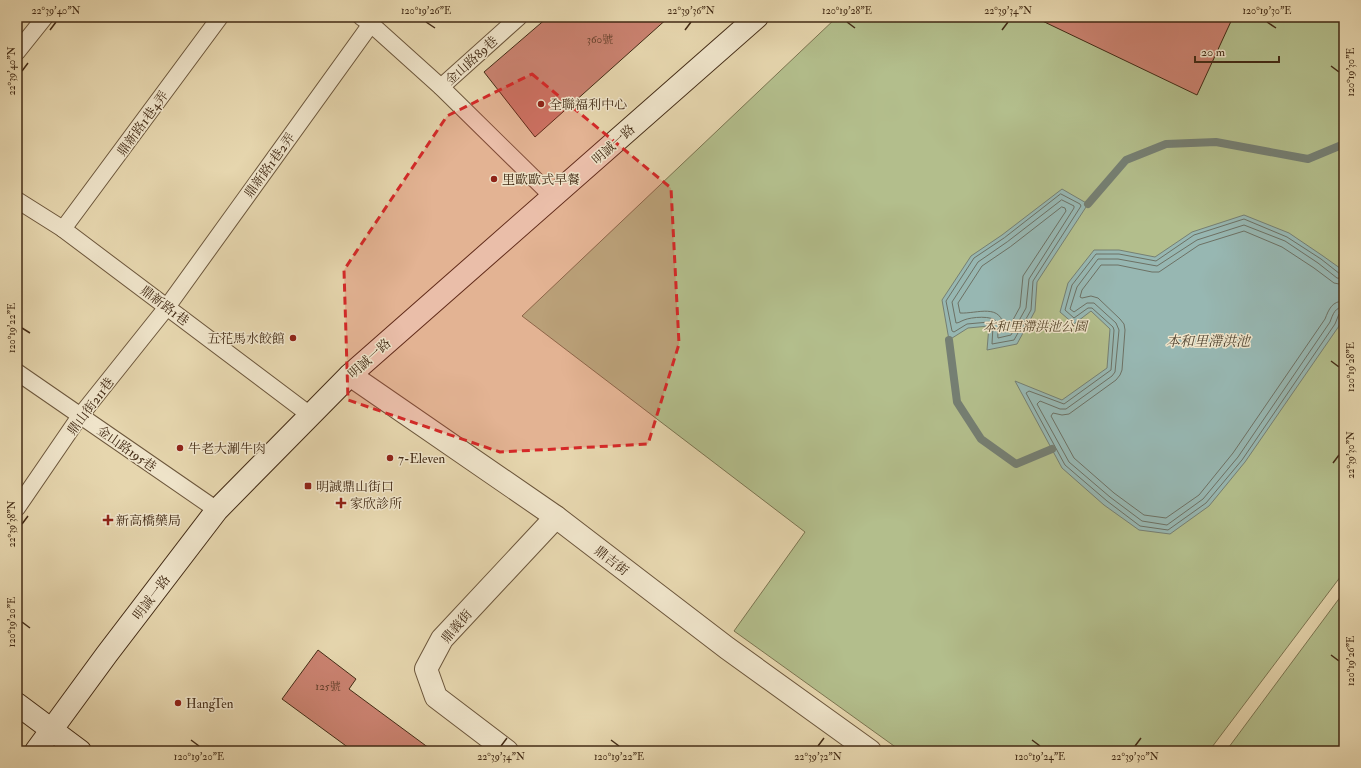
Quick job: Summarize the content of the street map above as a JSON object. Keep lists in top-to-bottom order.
{
  "streets": {
    "street": ["明誠一路", "鼎吉街", "鼎義街"],
    "lane": [
      "金山路89巷",
      "鼎新路1巷4弄",
      "鼎新路1巷2弄",
      "鼎新路1巷",
      "鼎山街211巷",
      "金山路195巷"
    ]
  },
  "crossings": [
    ["鼎新路1巷4弄", "鼎新路1巷"],
    ["明誠一路", "鼎新路1巷"],
    ["明誠一路", "金山路195巷"],
    ["明誠一路", "鼎吉街"],
    ["鼎新路1巷2弄", "鼎新路1巷"],
    ["鼎新路1巷2弄", "鼎山街211巷"],
    ["鼎新路1巷", "鼎山街211巷"],
    ["鼎山街211巷", "金山路195巷"],
    ["鼎吉街", "鼎義街"]
  ],
  "water": ["本和里滯洪池"],
  "parks": ["本和里滯洪池公園"],
  "places": {
    "other": [
      "全聯福利中心",
      "里歐歐式早餐",
      "五花馬水餃館",
      "牛老大涮牛肉",
      "7-Eleven",
      "HangTen"
    ],
    "transit": ["明誠鼎山街口"],
    "health": ["家欣診所", "新高橋藥局"]
  },
  "house_numbers": ["360號", "125號"],
  "scale_bar": "20 m",
  "coordinates": [
    "22°39'40\"N",
    "120°19'26\"E",
    "22°39'36\"N",
    "120°19'28\"E",
    "22°39'34\"N",
    "120°19'30\"E",
    "120°19'22\"E",
    "22°39'30\"N",
    "22°39'38\"N",
    "120°19'20\"E",
    "22°39'32\"N",
    "120°19'24\"E"
  ]
}
